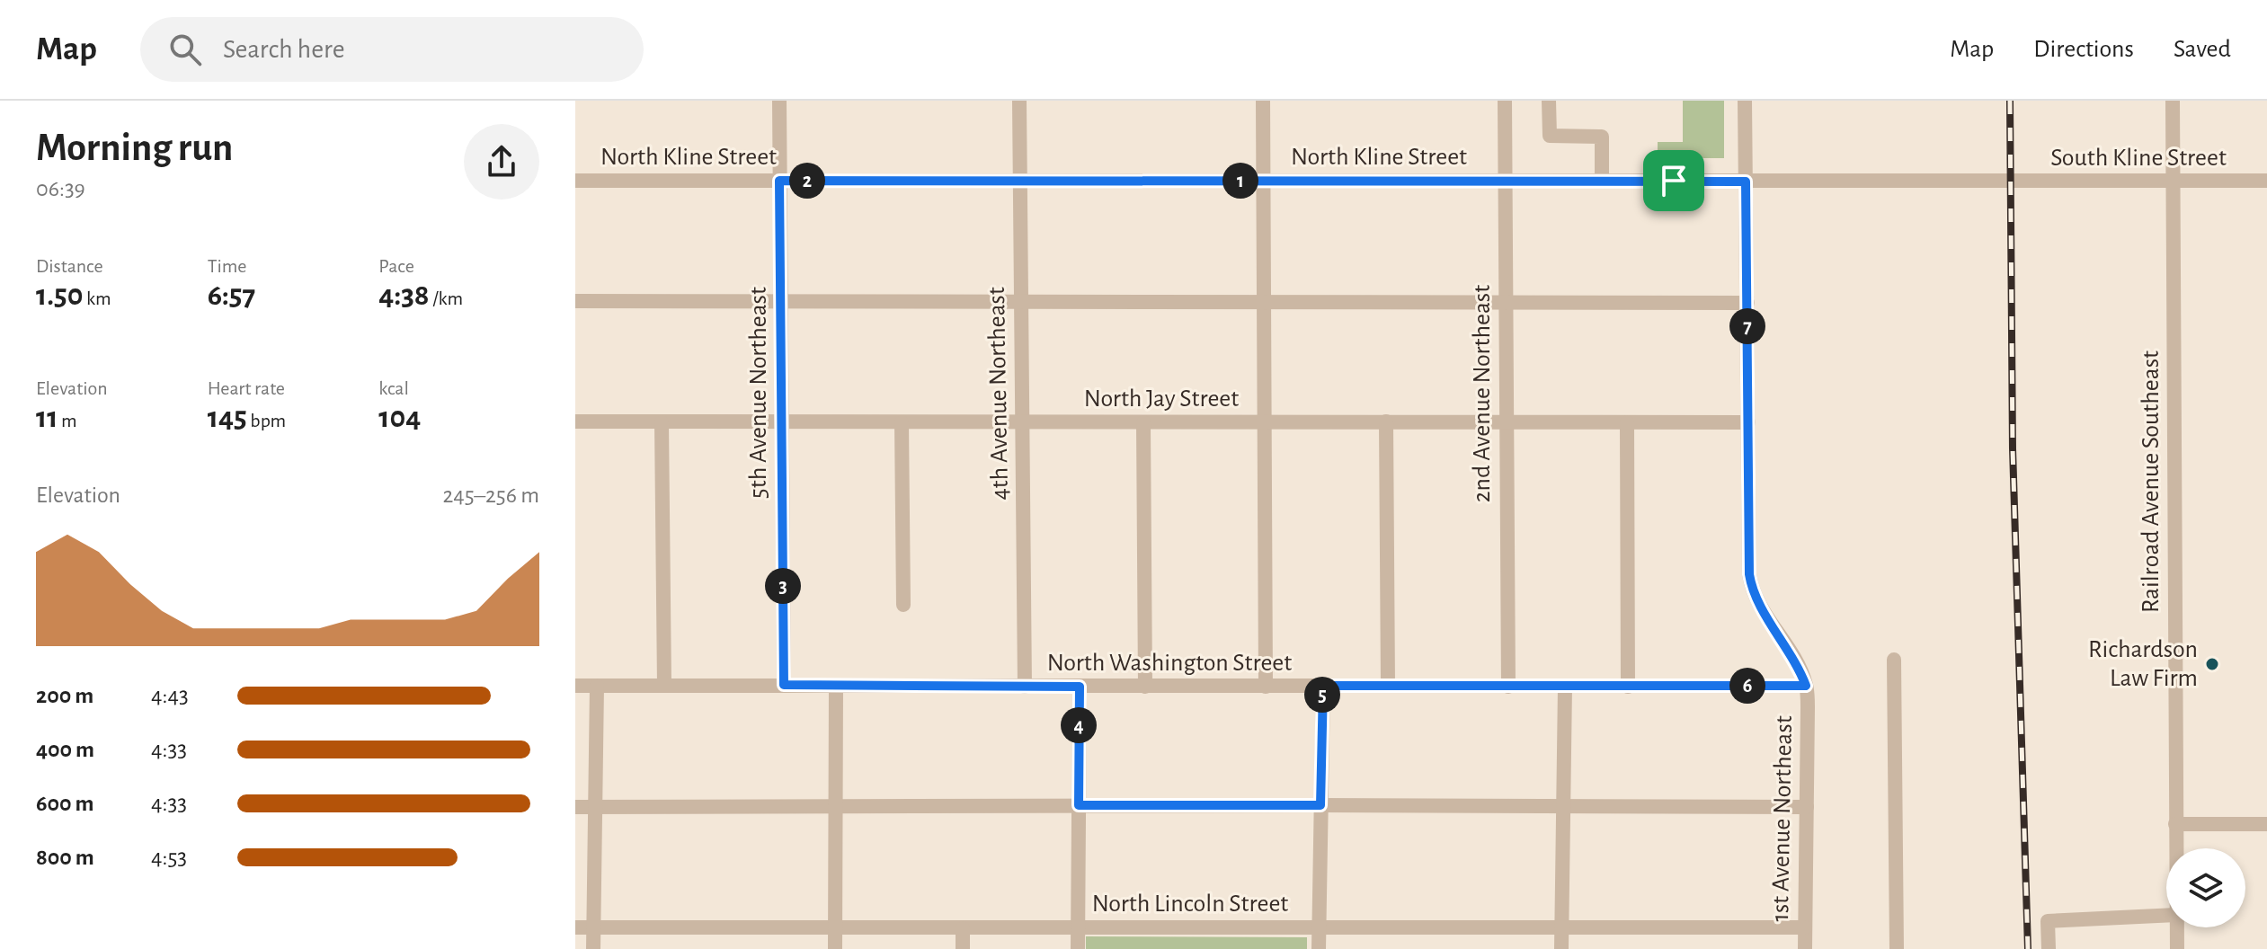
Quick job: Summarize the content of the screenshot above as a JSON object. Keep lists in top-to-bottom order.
{
  "streets": {
    "street": [
      "North Kline Street",
      "South Kline Street",
      "5th Avenue Northeast",
      "4th Avenue Northeast",
      "2nd Avenue Northeast",
      "North Jay Street",
      "Railroad Avenue Southeast",
      "North Washington Street",
      "1st Avenue Northeast",
      "North Lincoln Street"
    ]
  },
  "crossings": [
    ["North Kline Street", "South Kline Street"],
    ["North Kline Street", "5th Avenue Northeast"],
    ["North Kline Street", "4th Avenue Northeast"],
    ["North Kline Street", "2nd Avenue Northeast"],
    ["North Kline Street", "1st Avenue Northeast"],
    ["South Kline Street", "Railroad Avenue Southeast"],
    ["5th Avenue Northeast", "North Jay Street"],
    ["5th Avenue Northeast", "North Washington Street"],
    ["4th Avenue Northeast", "North Jay Street"],
    ["4th Avenue Northeast", "North Washington Street"],
    ["2nd Avenue Northeast", "North Jay Street"],
    ["2nd Avenue Northeast", "North Washington Street"],
    ["North Jay Street", "1st Avenue Northeast"],
    ["North Washington Street", "1st Avenue Northeast"],
    ["1st Avenue Northeast", "North Lincoln Street"]
  ],
  "places": ["Richardson Law Firm"],
  "page": {
    "header": "Map",
    "search": "Search here",
    "nav": ["Map", "Directions", "Saved"],
    "heading": ["Morning run", "06:39"],
    "pins": [
      "1",
      "2",
      "7",
      "3",
      "6",
      "5",
      "4"
    ],
    "stats": [
      ["Distance", "1.50 km"],
      ["Time", "6:57"],
      ["Pace", "4:38 /km"],
      ["Elevation", "11 m"],
      ["Heart rate", "145 bpm"],
      ["kcal", "104"]
    ],
    "chart": ["Elevation", "245–256 m"],
    "list": [
      {
        "name": "200 m",
        "note": "4:43"
      },
      {
        "name": "400 m",
        "note": "4:33"
      },
      {
        "name": "600 m",
        "note": "4:33"
      },
      {
        "name": "800 m",
        "note": "4:53"
      }
    ]
  }
}
